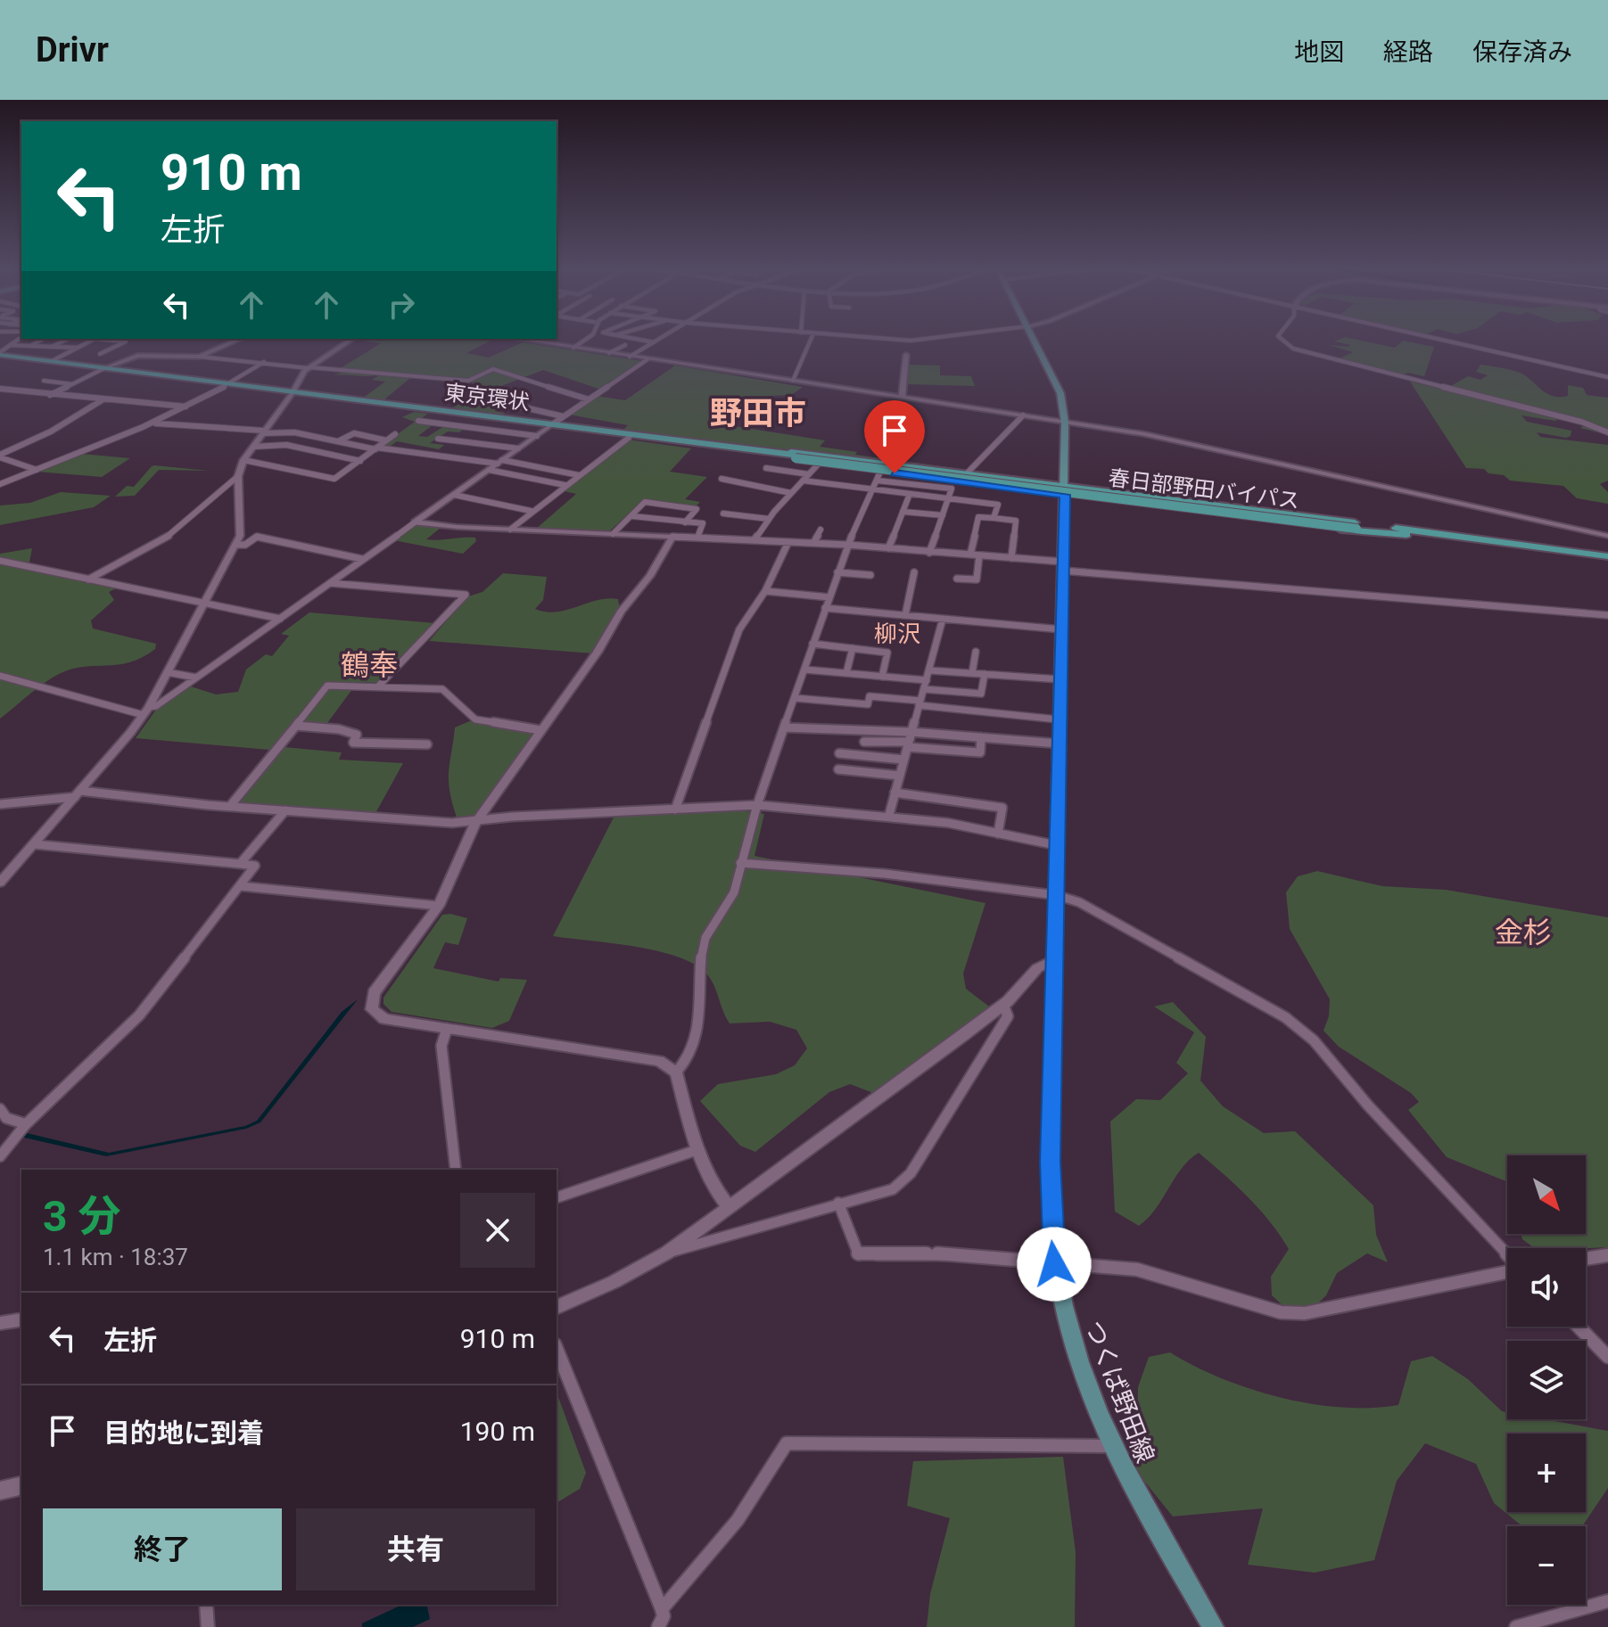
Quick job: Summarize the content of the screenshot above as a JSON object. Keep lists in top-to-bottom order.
{
  "streets": {
    "highway": ["東京環状", "春日部野田バイパス"],
    "main road": ["つくば野田線"]
  },
  "crossings": [
    ["東京環状", "春日部野田バイパス"]
  ],
  "districts": [
    "野田市",
    "柳沢",
    "鶴奉",
    "金杉"
  ],
  "north": "bottom right",
  "page": {
    "header": "Drivr",
    "nav": ["地図", "経路", "保存済み"],
    "turn": ["910 m", "左折"],
    "map_buttons": ["+", "−"],
    "heading": ["3 分", "1.1 km · 18:37"],
    "list": [
      {
        "name": "左折",
        "value": "910 m"
      },
      {
        "name": "目的地に到着",
        "value": "190 m"
      }
    ],
    "buttons": ["終了", "共有"]
  }
}
